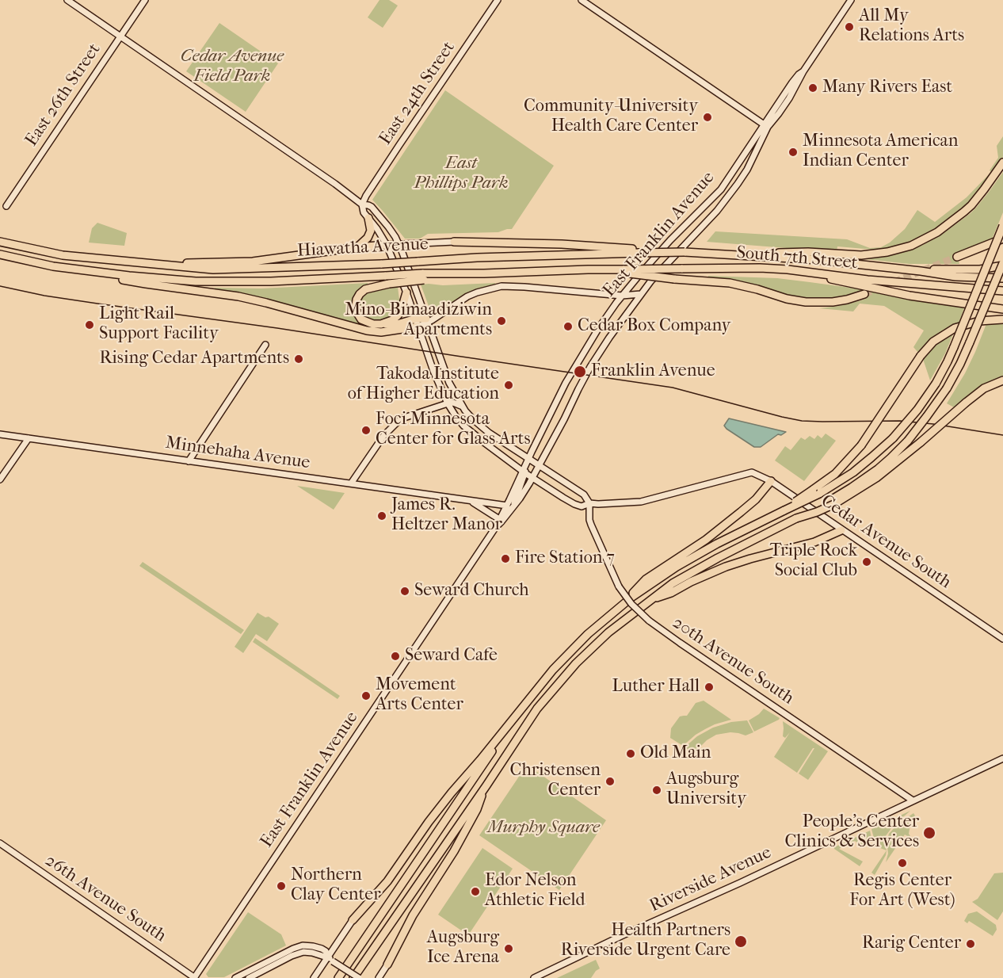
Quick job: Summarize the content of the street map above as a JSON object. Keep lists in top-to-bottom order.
{
  "streets": {
    "highway": ["Hiawatha Avenue", "South 7th Street"],
    "street": [
      "East 24th Street",
      "East 26th Street",
      "East Franklin Avenue",
      "Minnehaha Avenue",
      "Cedar Avenue South",
      "20th Avenue South",
      "Riverside Avenue",
      "26th Avenue South"
    ]
  },
  "crossings": [
    ["East Franklin Avenue", "Minnehaha Avenue"],
    ["East Franklin Avenue", "26th Avenue South"],
    ["Hiawatha Avenue", "South 7th Street"],
    ["Cedar Avenue South", "20th Avenue South"],
    ["20th Avenue South", "Riverside Avenue"]
  ],
  "parks": ["Cedar Avenue Field Park", "East Phillips Park", "Murphy Square"],
  "places": [
    "All My Relations Arts",
    "Many Rivers East",
    "Community-University Health Care Center",
    "Minnesota American Indian Center",
    "Mino-Bimaadiziwin Apartments",
    "Light Rail Support Facility",
    "Cedar Box Company",
    "Rising Cedar Apartments",
    "Franklin Avenue",
    "Takoda Institute of Higher Education",
    "Foci Minnesota Center for Glass Arts",
    "James R. Heltzer Manor",
    "Fire Station 7",
    "Triple Rock Social Club",
    "Seward Church",
    "Seward Cafe",
    "Luther Hall",
    "Movement Arts Center",
    "Old Main",
    "Christensen Center",
    "Augsburg University",
    "People's Center Clinics & Services",
    "Regis Center For Art (West)",
    "Northern Clay Center",
    "Edor Nelson Athletic Field",
    "Health Partners Riverside Urgent Care",
    "Rarig Center",
    "Augsburg Ice Arena"
  ]
}
